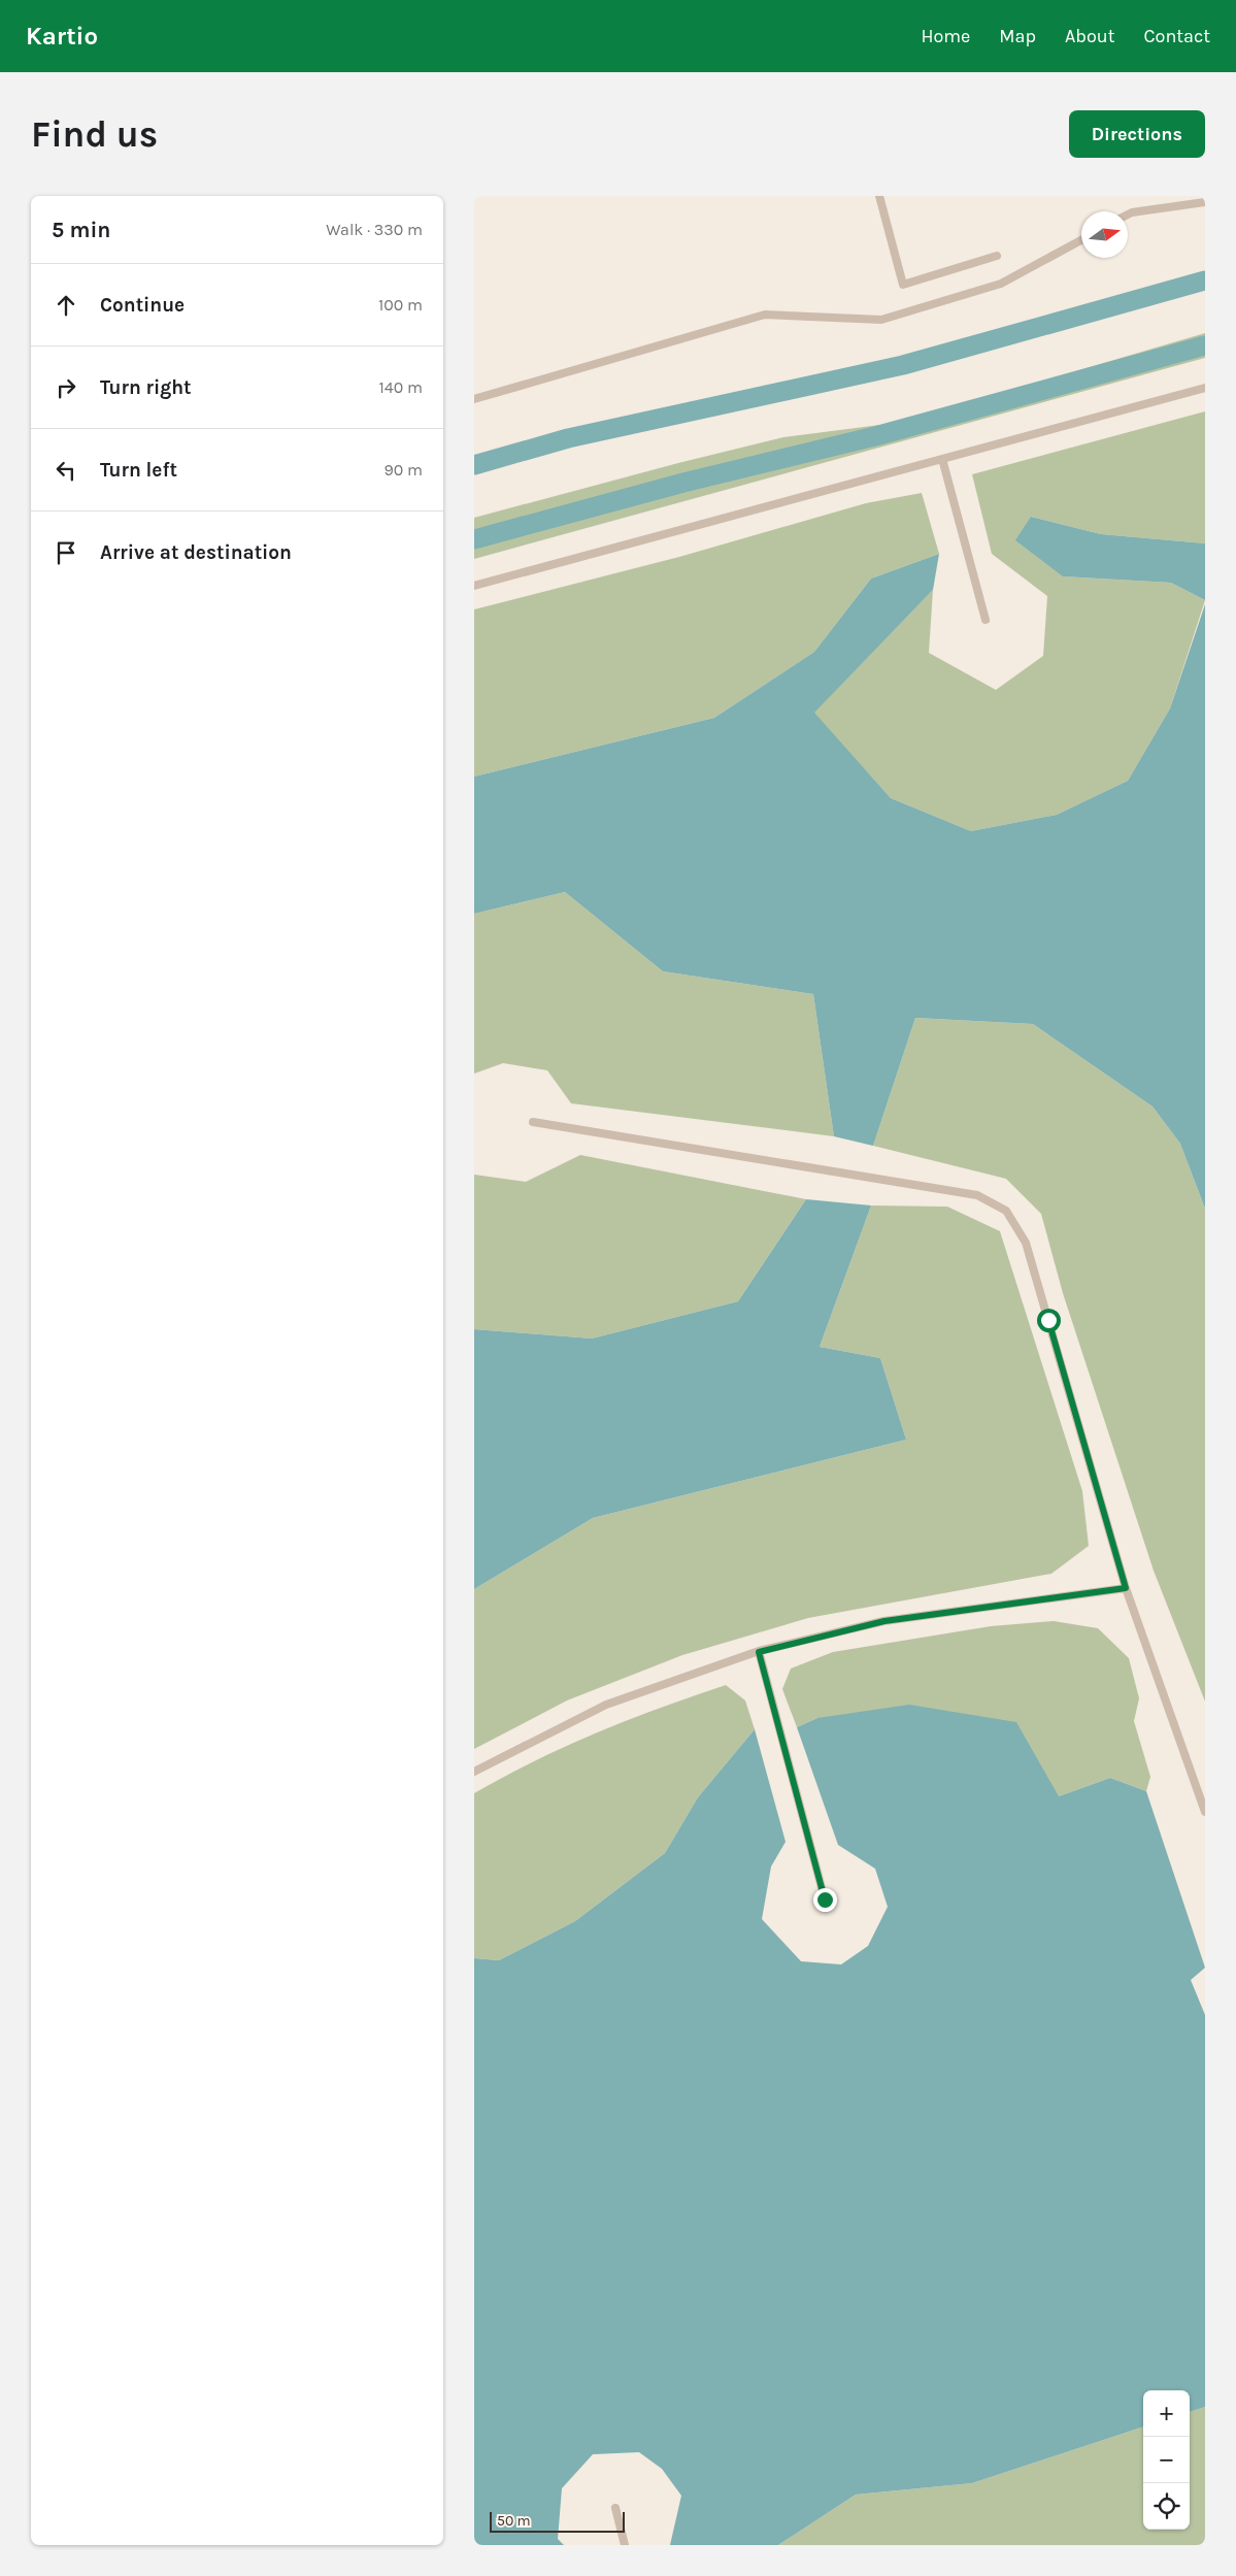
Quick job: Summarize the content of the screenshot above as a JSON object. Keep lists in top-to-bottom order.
{
  "scale_bar": "50 m",
  "north": "right",
  "page": {
    "header": "Kartio",
    "nav": [
      "Home",
      "Map",
      "About",
      "Contact"
    ],
    "buttons": "Directions",
    "title": "Find us",
    "heading": ["5 min", "Walk · 330 m"],
    "list": [
      ["Continue", "100 m"],
      ["Turn right", "140 m"],
      ["Turn left", "90 m"],
      "Arrive at destination"
    ],
    "map_buttons": ["+", "−"],
    "scale": "50 m"
  }
}
